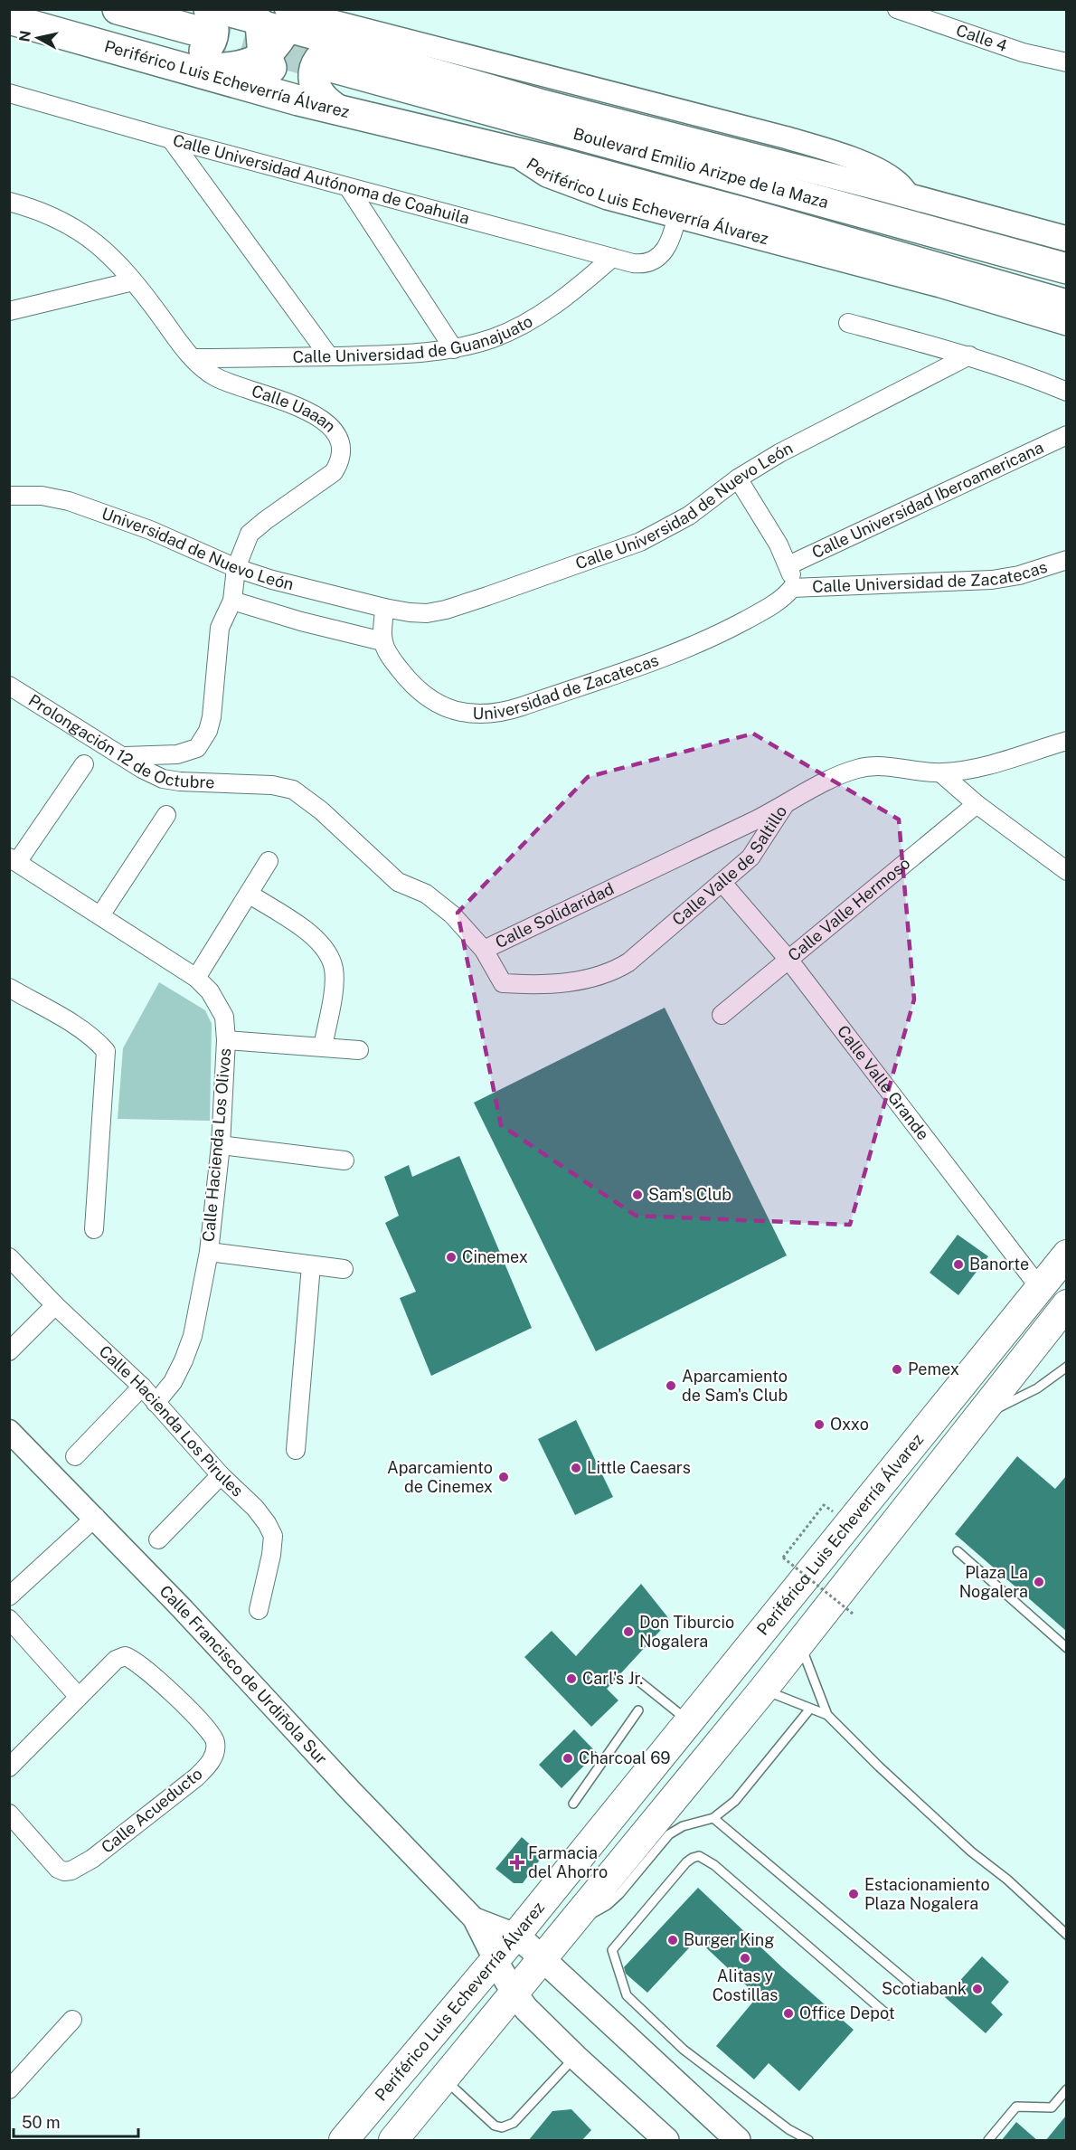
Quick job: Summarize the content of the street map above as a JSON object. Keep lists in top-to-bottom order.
{
  "streets": {
    "highway": ["Periférico Luis Echeverría Álvarez", "Boulevard Emilio Arizpe de la Maza"],
    "street": [
      "Calle 4",
      "Calle Universidad Autónoma de Coahuila",
      "Calle Universidad de Guanajuato",
      "Calle Uaaan",
      "Calle Universidad Iberoamericana",
      "Calle Universidad de Nuevo León",
      "Universidad de Nuevo León",
      "Calle Universidad de Zacatecas",
      "Universidad de Zacatecas",
      "Prolongación 12 de Octubre",
      "Calle Valle de Saltillo",
      "Calle Valle Hermoso",
      "Calle Solidaridad",
      "Calle Valle Grande",
      "Calle Hacienda Los Olivos",
      "Calle Hacienda Los Pirules",
      "Calle Francisco de Urdiñola Sur",
      "Calle Acueducto"
    ]
  },
  "crossings": [
    ["Periférico Luis Echeverría Álvarez", "Boulevard Emilio Arizpe de la Maza"],
    ["Periférico Luis Echeverría Álvarez", "Calle Universidad Autónoma de Coahuila"],
    ["Periférico Luis Echeverría Álvarez", "Calle Valle Grande"],
    ["Periférico Luis Echeverría Álvarez", "Calle Francisco de Urdiñola Sur"],
    ["Calle Universidad Autónoma de Coahuila", "Calle Universidad de Guanajuato"],
    ["Calle Universidad de Guanajuato", "Calle Uaaan"],
    ["Calle Uaaan", "Universidad de Nuevo León"],
    ["Calle Uaaan", "Prolongación 12 de Octubre"],
    ["Calle Universidad de Nuevo León", "Universidad de Nuevo León"],
    ["Calle Universidad de Zacatecas", "Universidad de Zacatecas"],
    ["Prolongación 12 de Octubre", "Calle Solidaridad"],
    ["Calle Valle de Saltillo", "Calle Solidaridad"],
    ["Calle Valle de Saltillo", "Calle Valle Grande"],
    ["Calle Valle Hermoso", "Calle Valle Grande"],
    ["Calle Hacienda Los Olivos", "Calle Hacienda Los Pirules"]
  ],
  "places": {
    "other": [
      "Sam's Club",
      "Cinemex",
      "Banorte",
      "Pemex",
      "Aparcamiento de Sam's Club",
      "Oxxo",
      "Little Caesars",
      "Aparcamiento de Cinemex",
      "Plaza La Nogalera",
      "Don Tiburcio Nogalera",
      "Carl's Jr.",
      "Charcoal 69",
      "Estacionamiento Plaza Nogalera",
      "Burger King",
      "Alitas y Costillas",
      "Scotiabank",
      "Office Depot"
    ],
    "health": ["Farmacia del Ahorro"]
  },
  "scale_bar": "50 m",
  "north": "left"
}
